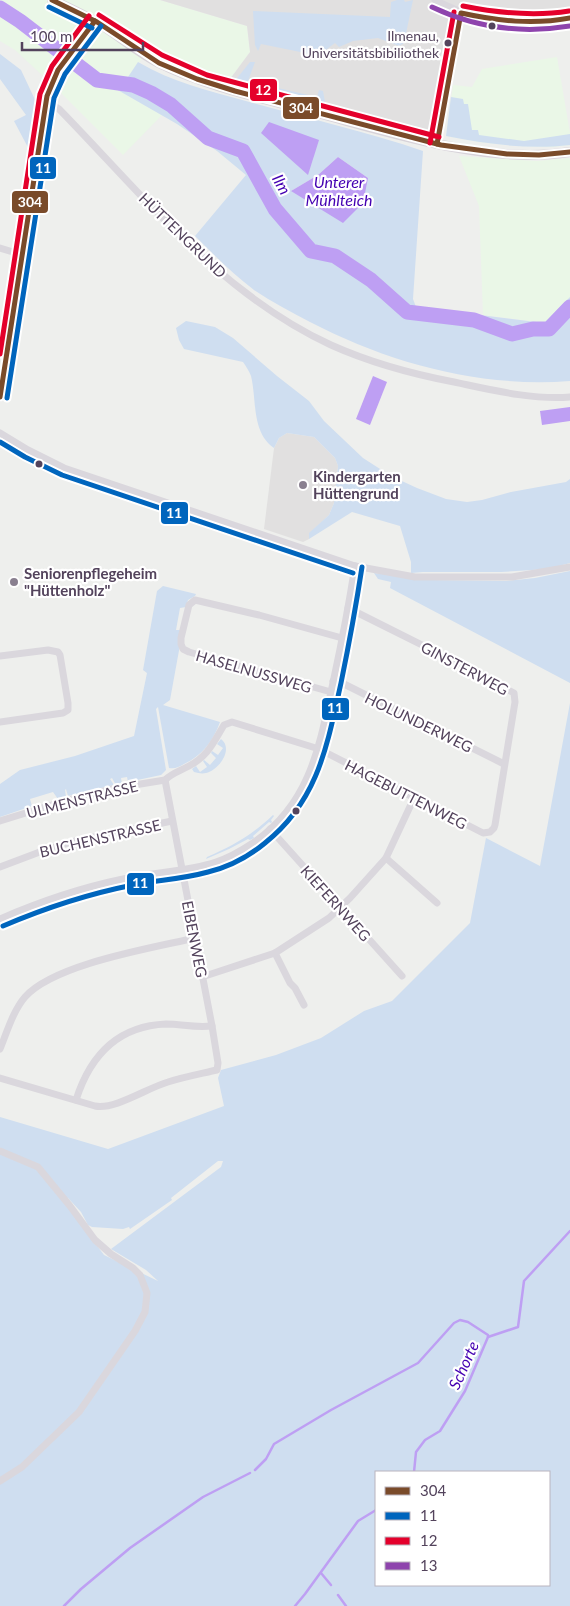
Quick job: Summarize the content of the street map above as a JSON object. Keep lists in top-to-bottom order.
{
  "streets": {
    "street": [
      "HÜTTENGRUND",
      "GINSTERWEG",
      "HASELNUSSWEG",
      "HOLUNDERWEG",
      "HAGEBUTTENWEG",
      "ULMENSTRASSE",
      "BUCHENSTRASSE",
      "KIEFERNWEG",
      "EIBENWEG"
    ]
  },
  "crossings": [
    ["GINSTERWEG", "HOLUNDERWEG"],
    ["GINSTERWEG", "HAGEBUTTENWEG"],
    ["HAGEBUTTENWEG", "ULMENSTRASSE"],
    ["HAGEBUTTENWEG", "EIBENWEG"],
    ["ULMENSTRASSE", "EIBENWEG"],
    ["BUCHENSTRASSE", "EIBENWEG"]
  ],
  "water": ["Unterer Mühlteich", "Ilm", "Schorte"],
  "places": ["Ilmenau, Universitätsbibiliothek", "Kindergarten Hüttengrund", "Seniorenpflegeheim \"Hüttenholz\""],
  "lines": [
    "transit line 304",
    "transit line 12",
    "transit line 11",
    "transit line 13"
  ],
  "legend": [
    "304",
    "11",
    "12",
    "13"
  ],
  "scale_bar": "100 m"
}
